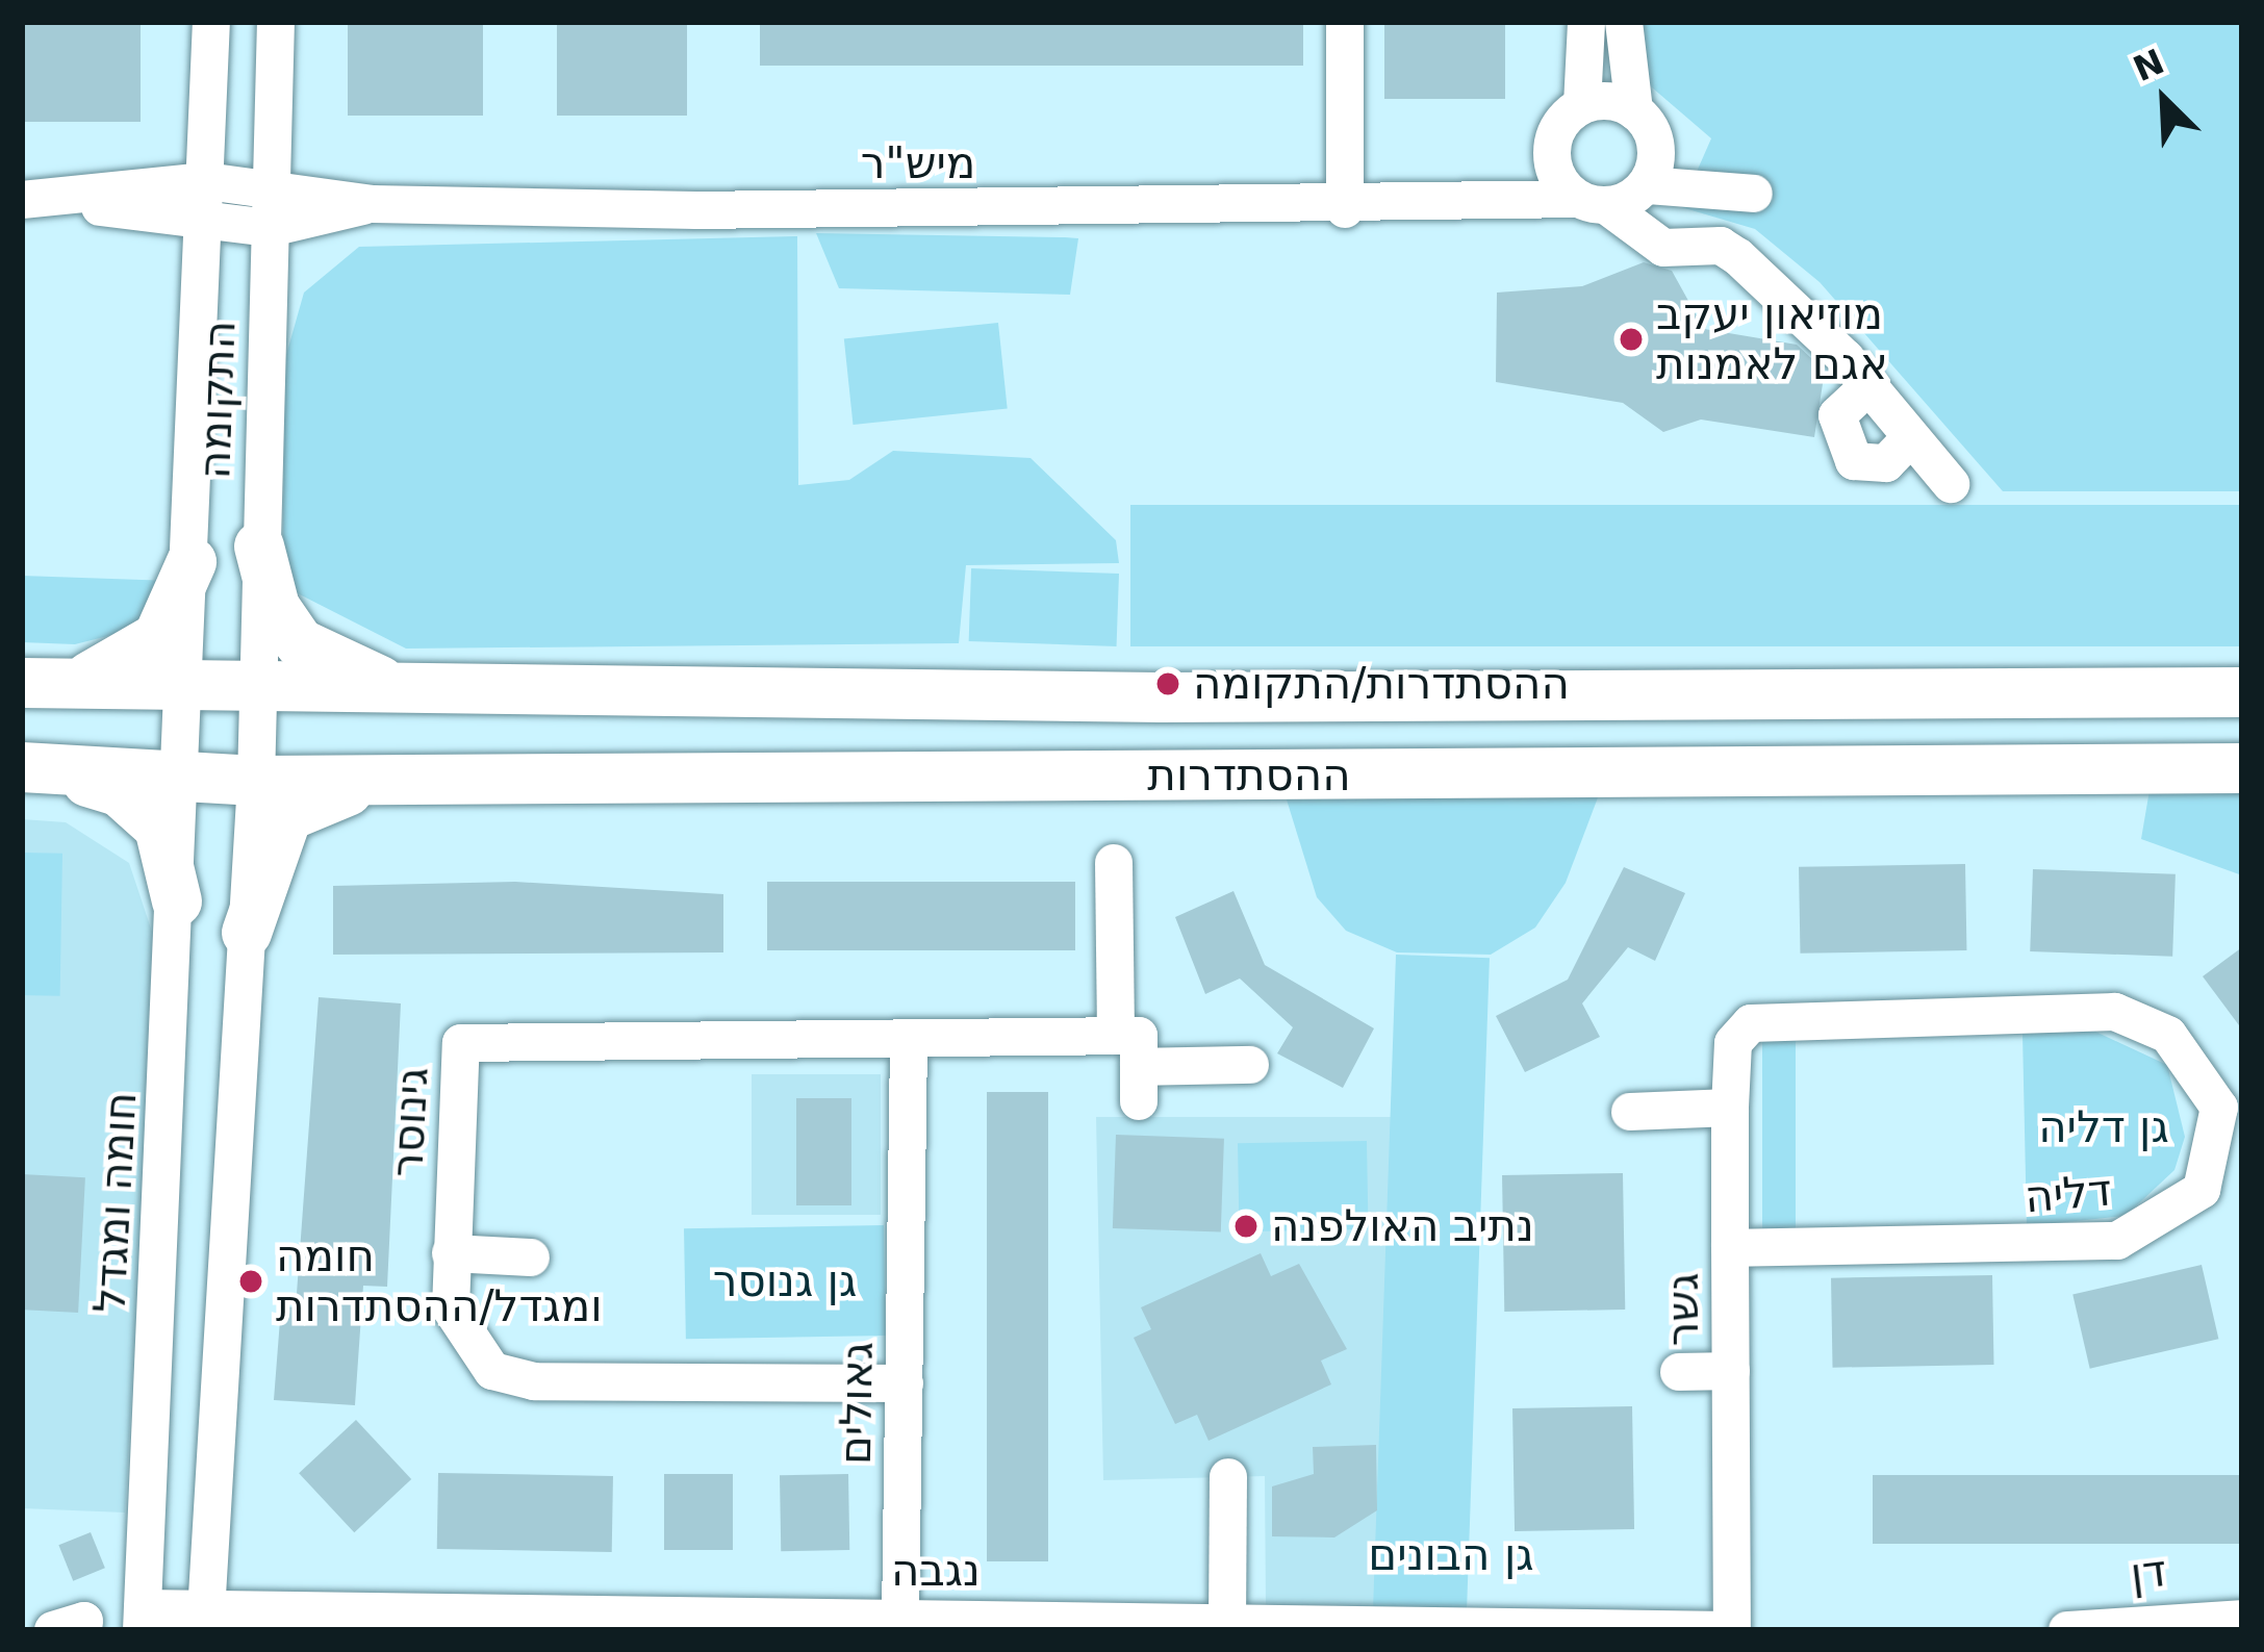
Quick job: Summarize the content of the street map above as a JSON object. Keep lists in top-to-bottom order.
{
  "streets": {
    "main road": ["ההסתדרות"],
    "street": [
      "מיש\"ר",
      "התקומה",
      "גינוסר",
      "דליה",
      "חומה ומגדל",
      "גשר",
      "גאולים",
      "נגבה",
      "דן"
    ]
  },
  "crossings": [
    ["מיש\"ר", "התקומה"],
    ["התקומה", "ההסתדרות"],
    ["התקומה", "חומה ומגדל"],
    ["ההסתדרות", "חומה ומגדל"],
    ["גינוסר", "גאולים"],
    ["דליה", "גשר"],
    ["חומה ומגדל", "נגבה"],
    ["גשר", "נגבה"],
    ["גאולים", "נגבה"]
  ],
  "parks": ["גן דליה", "גן גנוסר", "גן הבונים"],
  "places": [
    "מוזיאון יעקב אגם לאמנות",
    "ההסתדרות/התקומה",
    "נתיב האולפנה",
    "חומה ומגדל/ההסתדרות"
  ],
  "north": "top left"
}
